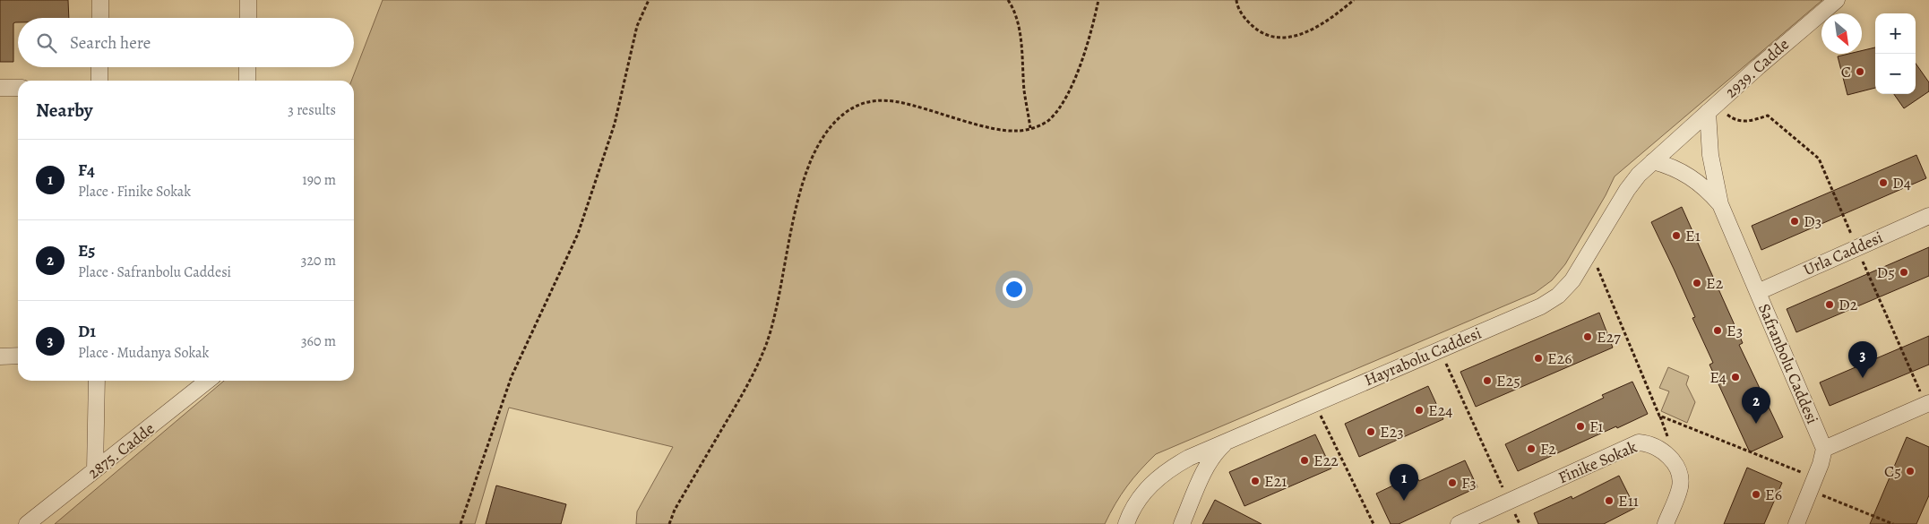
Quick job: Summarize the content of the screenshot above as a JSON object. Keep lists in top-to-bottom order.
{
  "streets": {
    "street": [
      "2939. Cadde",
      "Urla Caddesi",
      "Hayrabolu Caddesi",
      "Safranbolu Caddesi",
      "2875. Cadde",
      "Finike Sokak"
    ]
  },
  "crossings": [
    ["2939. Cadde", "Hayrabolu Caddesi"],
    ["2939. Cadde", "Safranbolu Caddesi"],
    ["Urla Caddesi", "Safranbolu Caddesi"],
    ["Hayrabolu Caddesi", "Safranbolu Caddesi"]
  ],
  "places": [
    "C",
    "D4",
    "D3",
    "E1",
    "D5",
    "E2",
    "D2",
    "E3",
    "E27",
    "E26",
    "E4",
    "E25",
    "E24",
    "F1",
    "E23",
    "F2",
    "E22",
    "C5",
    "E21",
    "F3",
    "E6",
    "E11"
  ],
  "north": "bottom right",
  "page": {
    "map_buttons": ["+", "−"],
    "search": "Search here",
    "heading": ["Nearby", "3 results"],
    "list": [
      {
        "mark": "1",
        "name": "F4",
        "note": "Place · Finike Sokak",
        "value": "190 m"
      },
      {
        "mark": "2",
        "name": "E5",
        "note": "Place · Safranbolu Caddesi",
        "value": "320 m"
      },
      {
        "mark": "3",
        "name": "D1",
        "note": "Place · Mudanya Sokak",
        "value": "360 m"
      }
    ],
    "pins": ["3", "2", "1"]
  }
}
